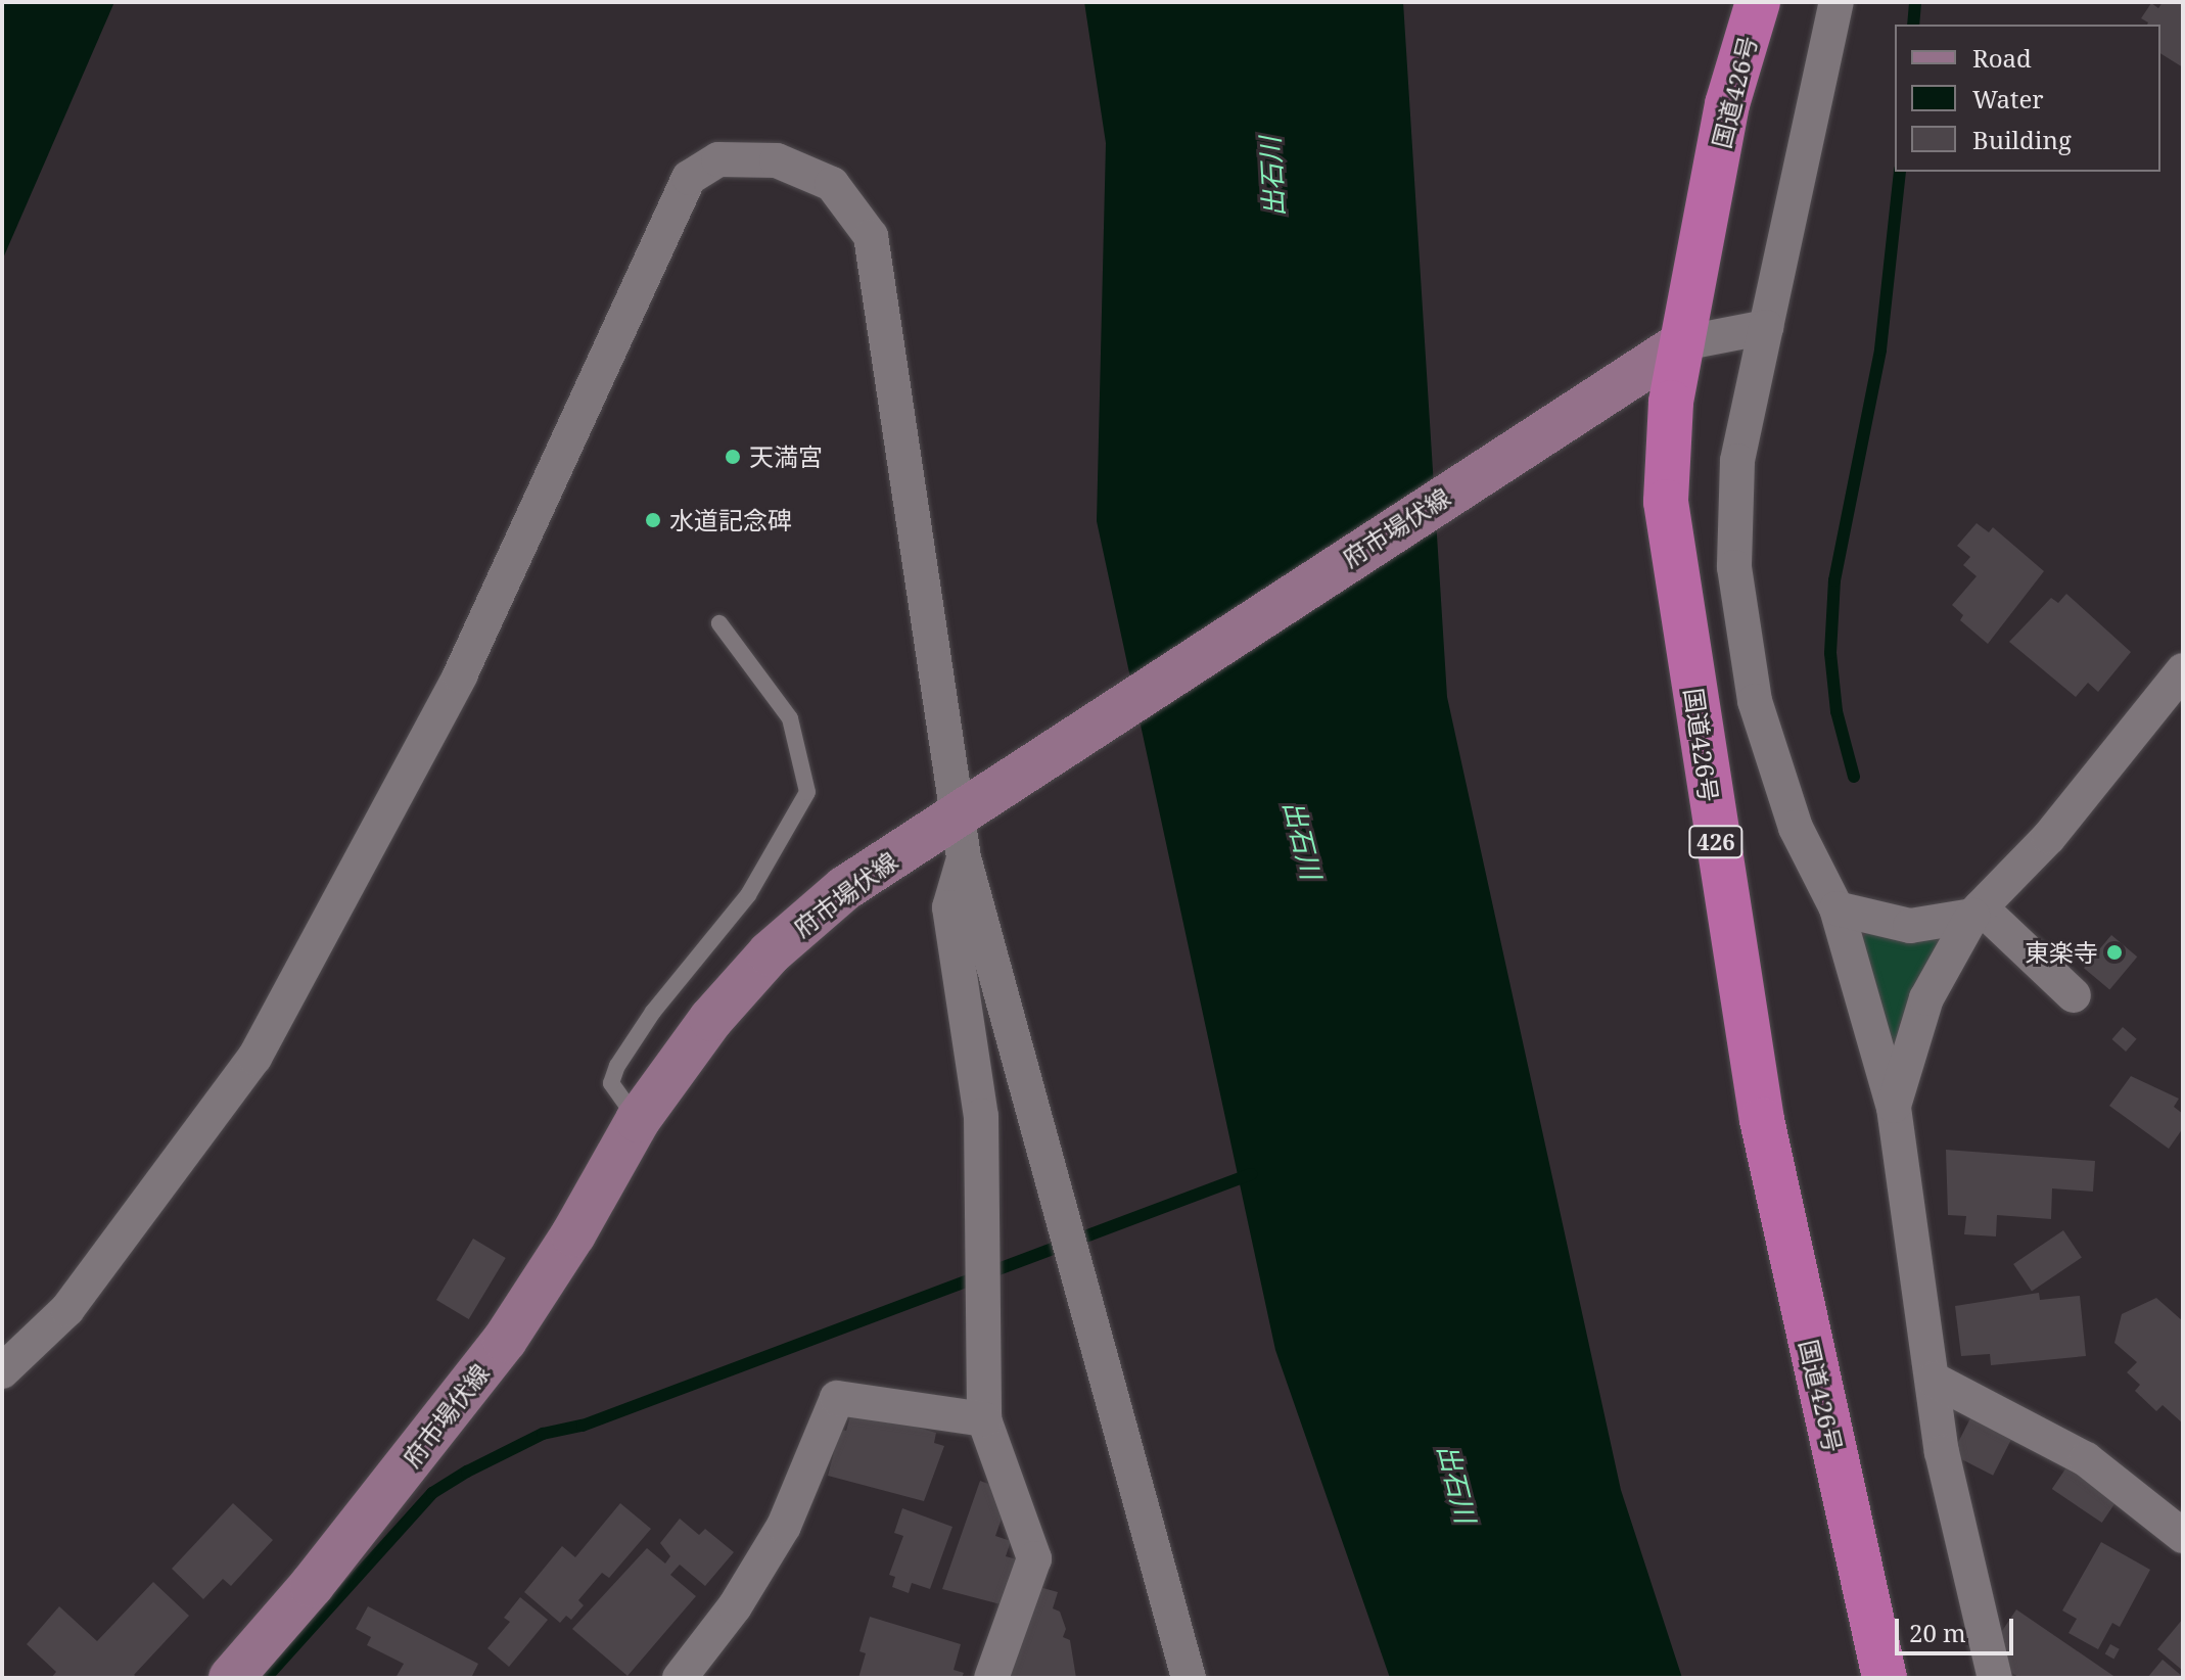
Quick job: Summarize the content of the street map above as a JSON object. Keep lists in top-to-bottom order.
{
  "streets": {
    "highway": ["国道426号", "426"],
    "main road": ["府市場伏線"]
  },
  "crossings": [
    ["国道426号", "府市場伏線"]
  ],
  "water": ["出石川"],
  "places": ["天満宮", "水道記念碑", "東楽寺"],
  "legend": ["Road", "Water", "Building"],
  "scale_bar": "20 m"
}
